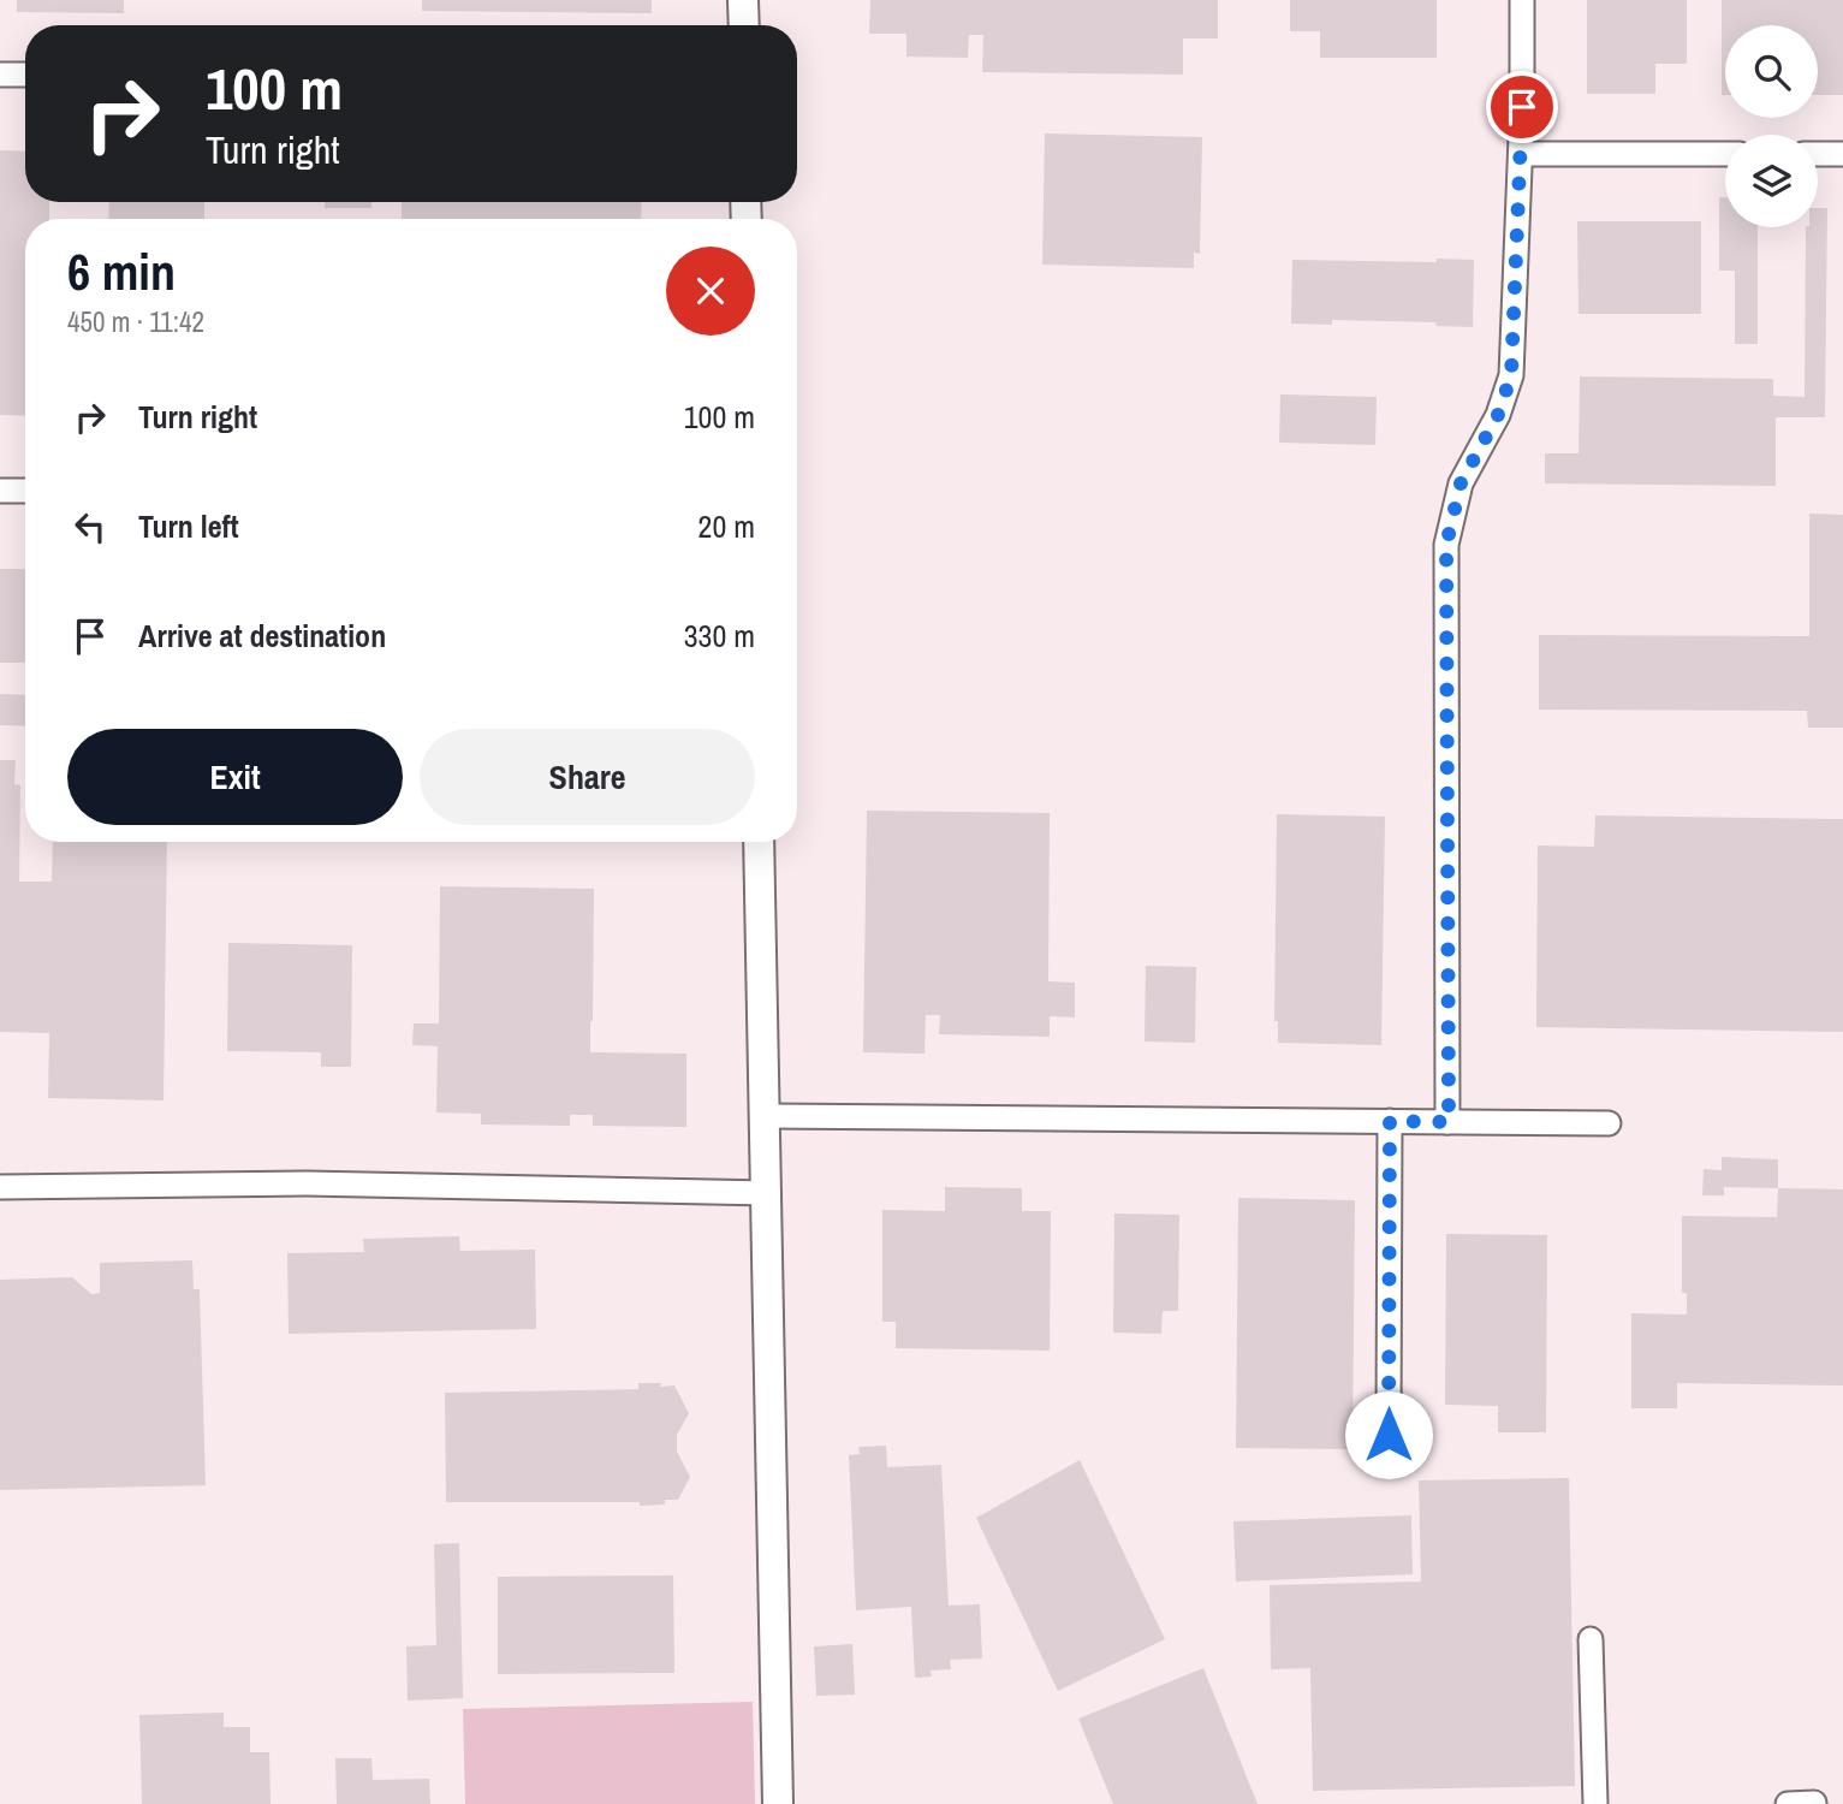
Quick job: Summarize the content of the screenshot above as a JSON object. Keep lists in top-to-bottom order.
{
  "page": {
    "turn": ["100 m", "Turn right"],
    "heading": ["6 min", "450 m · 11:42"],
    "list": [
      {
        "name": "Turn right",
        "value": "100 m"
      },
      {
        "name": "Turn left",
        "value": "20 m"
      },
      {
        "name": "Arrive at destination",
        "value": "330 m"
      }
    ],
    "buttons": ["Exit", "Share"]
  }
}
